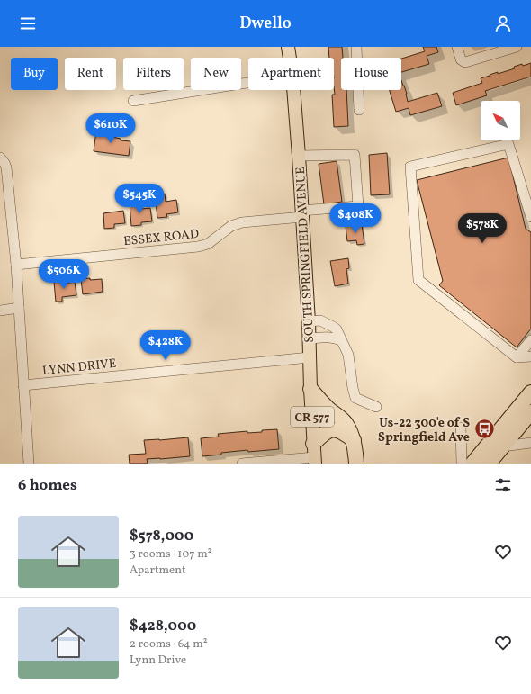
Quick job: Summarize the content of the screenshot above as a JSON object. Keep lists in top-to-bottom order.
{
  "streets": {
    "main road": ["SOUTH SPRINGFIELD AVENUE", "CR 577"],
    "street": ["ESSEX ROAD", "LYNN DRIVE"]
  },
  "crossings": [
    ["ESSEX ROAD", "SOUTH SPRINGFIELD AVENUE"],
    ["SOUTH SPRINGFIELD AVENUE", "LYNN DRIVE"]
  ],
  "places": {
    "bus stop": ["Us-22 300'e of S Springfield Ave"]
  },
  "north": "top left",
  "page": {
    "header": "Dwello",
    "chip": [
      "Buy",
      "Rent",
      "Filters",
      "New",
      "Apartment",
      "House"
    ],
    "price": [
      "$610K",
      "$545K",
      "$408K",
      "$578K",
      "$506K",
      "$428K"
    ],
    "heading": "6 homes",
    "list": [
      {
        "name": "$578,000",
        "note": "3 rooms · 107 m² · Apartment"
      },
      {
        "name": "$428,000",
        "note": "2 rooms · 64 m² · Lynn Drive"
      }
    ]
  }
}
